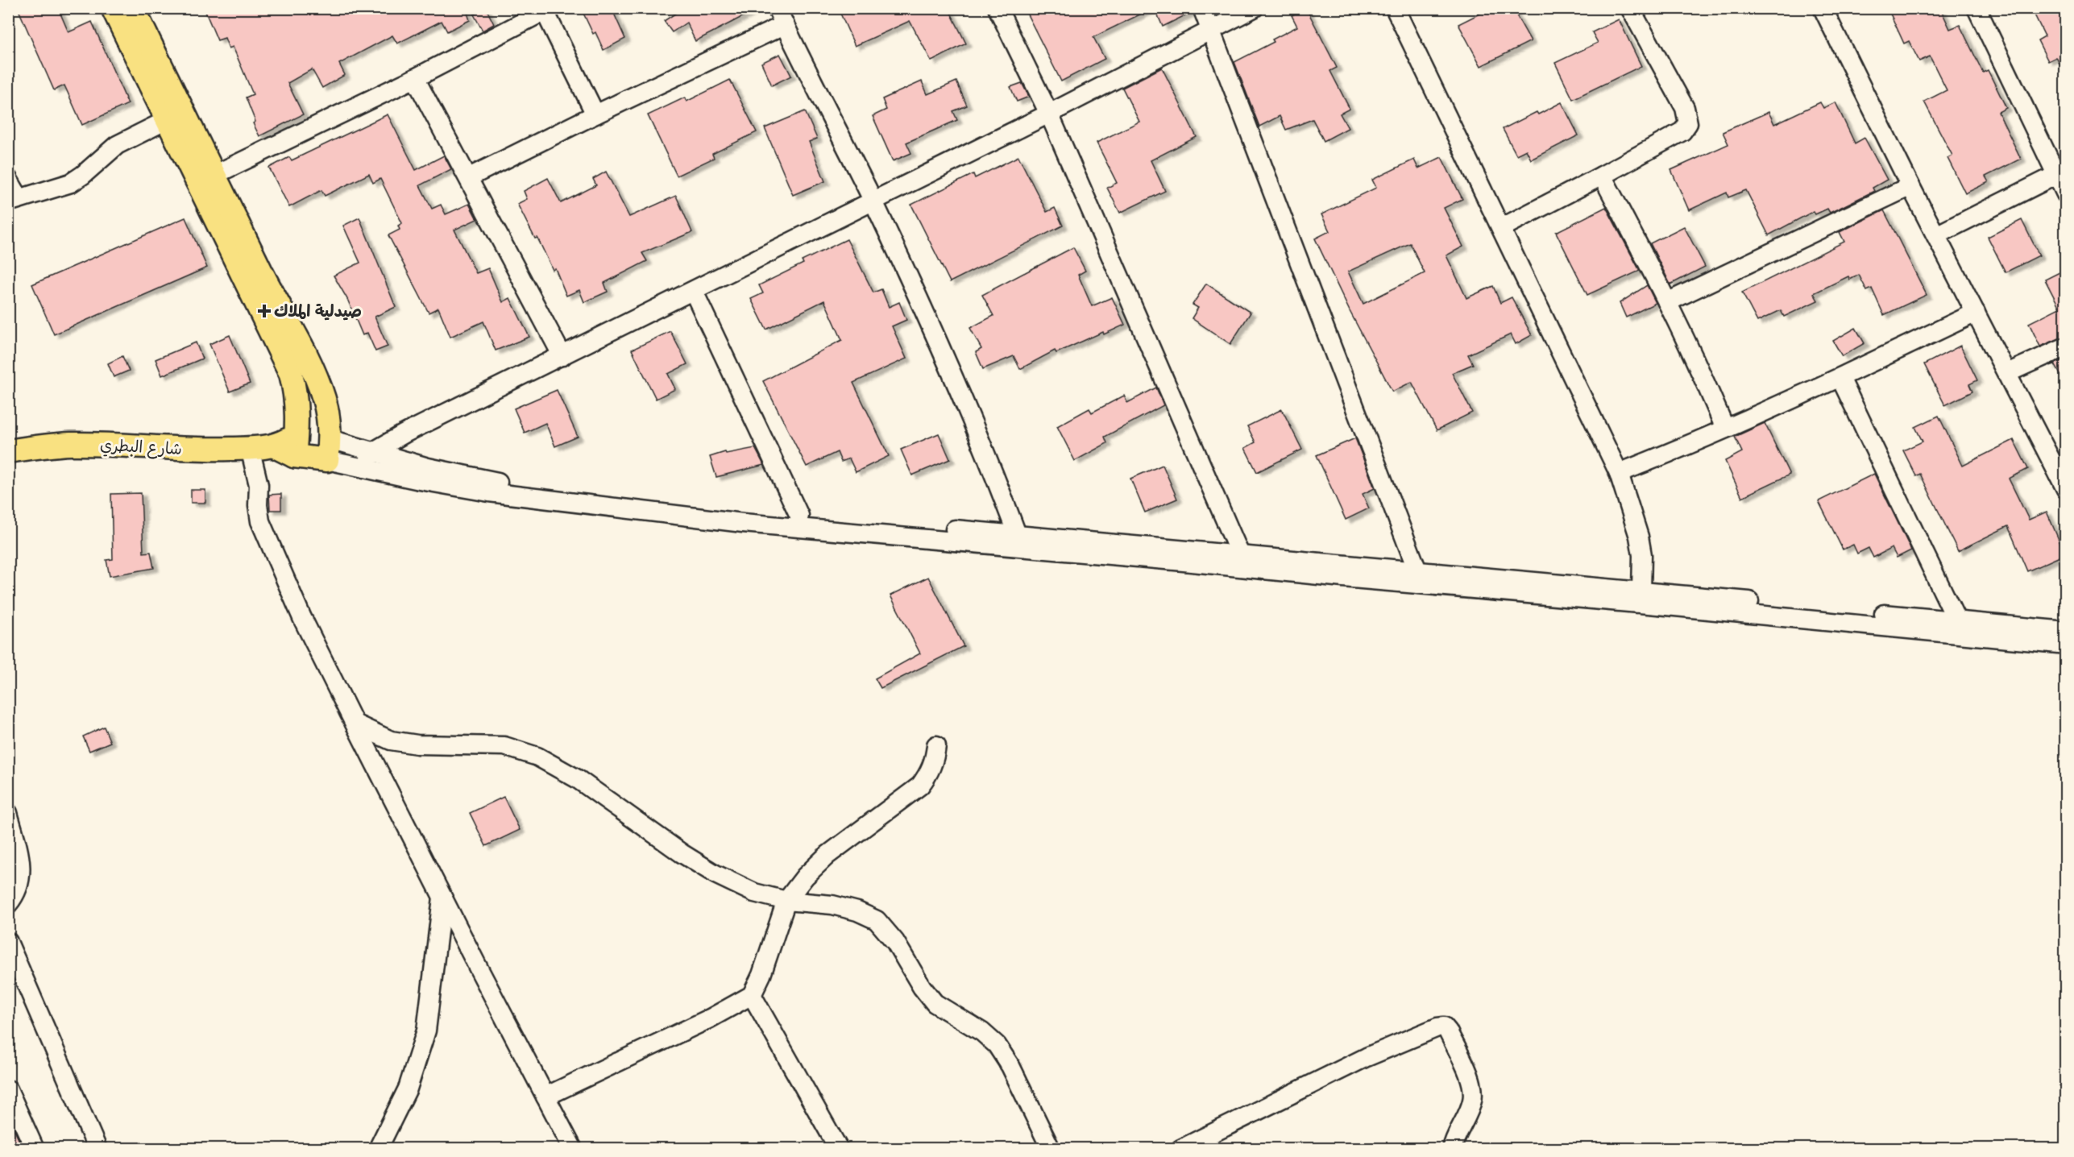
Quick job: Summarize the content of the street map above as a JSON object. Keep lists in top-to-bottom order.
{
  "streets": {
    "main road": ["شارع البطري"]
  },
  "places": {
    "health": ["صيدلية الملاك"]
  }
}
